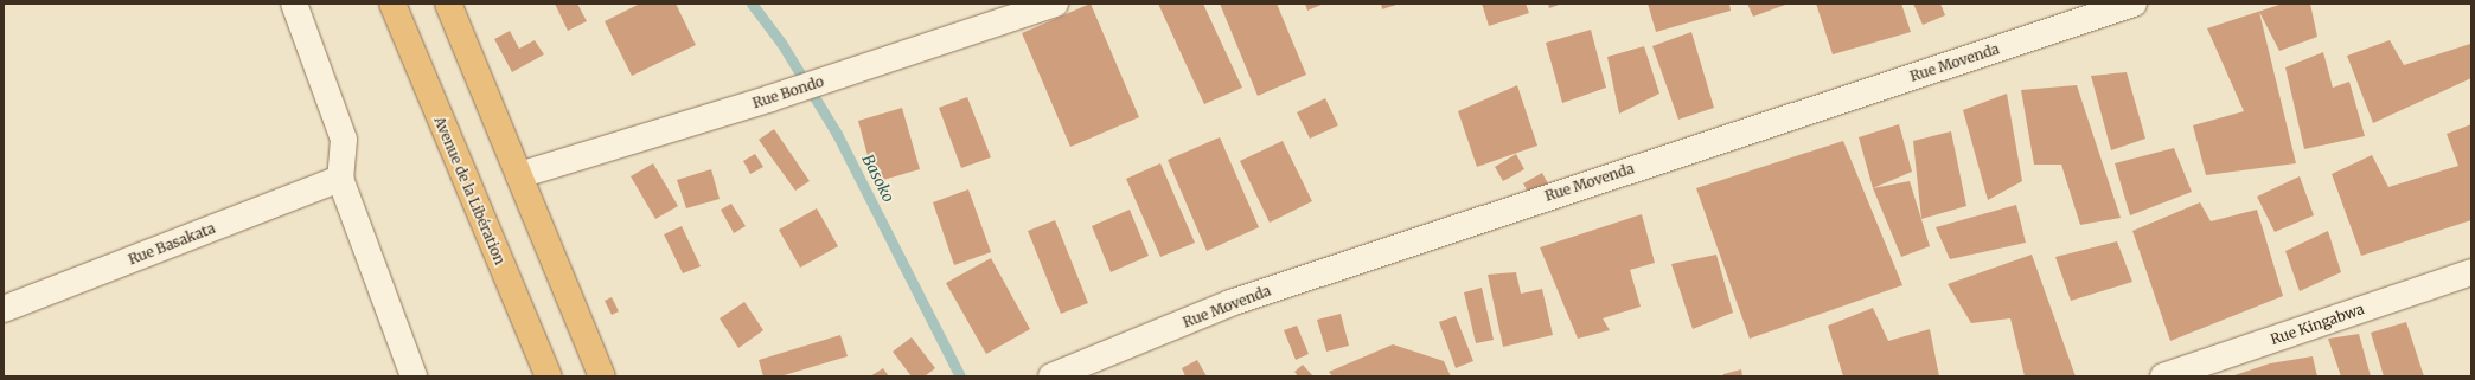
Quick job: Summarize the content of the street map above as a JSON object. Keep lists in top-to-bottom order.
{
  "streets": {
    "highway": ["Avenue de la Libération"],
    "street": [
      "Rue Movenda",
      "Rue Bondo",
      "Rue Basakata",
      "Rue Kingabwa"
    ]
  },
  "water": ["Basoko"]
}
